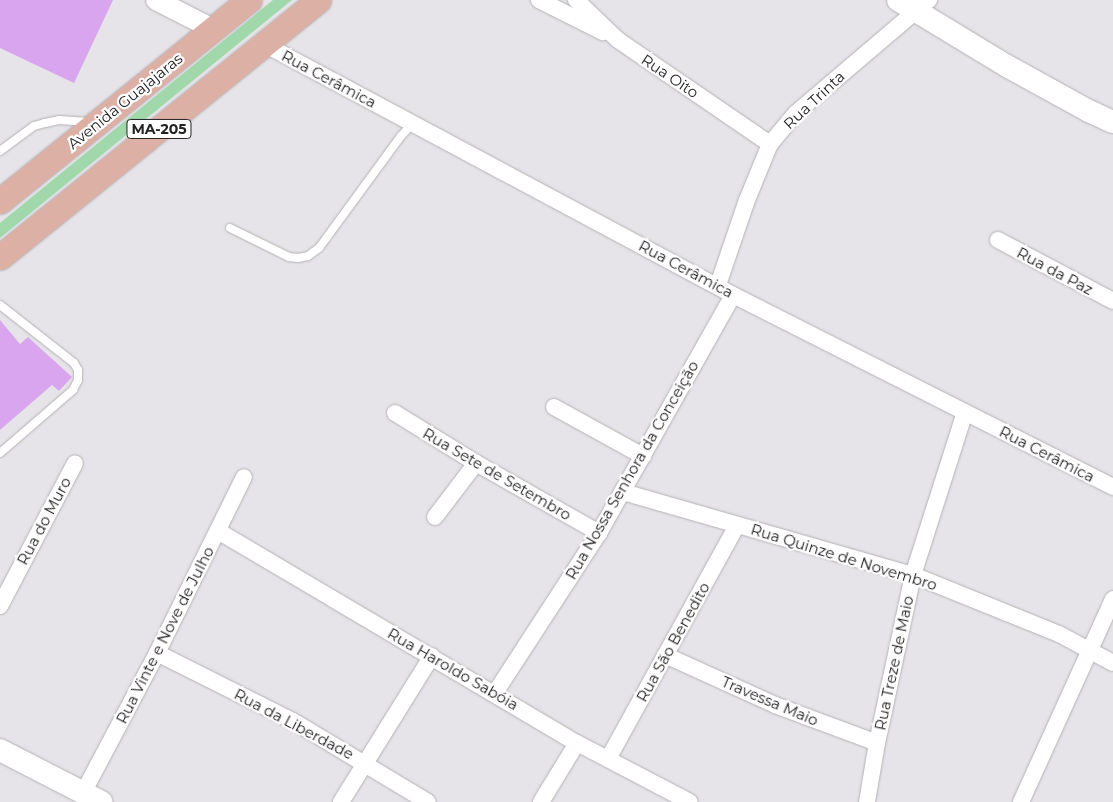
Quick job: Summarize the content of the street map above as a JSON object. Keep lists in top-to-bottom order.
{
  "streets": {
    "main road": ["Avenida Guajajaras", "MA-205"],
    "street": [
      "Rua Oito",
      "Rua Cerâmica",
      "Rua Trinta",
      "Rua da Paz",
      "Rua Nossa Senhora da Conceição",
      "Rua Sete de Setembro",
      "Rua do Muro",
      "Rua Quinze de Novembro",
      "Rua Vinte e Nove de Julho",
      "Rua São Benedito",
      "Rua Treze de Maio",
      "Rua Haroldo Sabóia",
      "Travessa Maio",
      "Rua da Liberdade"
    ]
  },
  "crossings": [
    ["Rua Oito", "Rua Trinta"],
    ["Rua Cerâmica", "Rua Trinta"],
    ["Rua Cerâmica", "MA-205"],
    ["Rua Cerâmica", "Rua Nossa Senhora da Conceição"],
    ["Rua Cerâmica", "Rua Treze de Maio"],
    ["Rua Nossa Senhora da Conceição", "Rua Sete de Setembro"],
    ["Rua Nossa Senhora da Conceição", "Rua Quinze de Novembro"],
    ["Rua Nossa Senhora da Conceição", "Rua Haroldo Sabóia"],
    ["Rua Quinze de Novembro", "Rua São Benedito"],
    ["Rua Quinze de Novembro", "Rua Treze de Maio"],
    ["Rua Vinte e Nove de Julho", "Rua Haroldo Sabóia"],
    ["Rua Vinte e Nove de Julho", "Rua da Liberdade"],
    ["Rua São Benedito", "Rua Haroldo Sabóia"],
    ["Rua São Benedito", "Travessa Maio"],
    ["Rua Treze de Maio", "Travessa Maio"]
  ]
}
